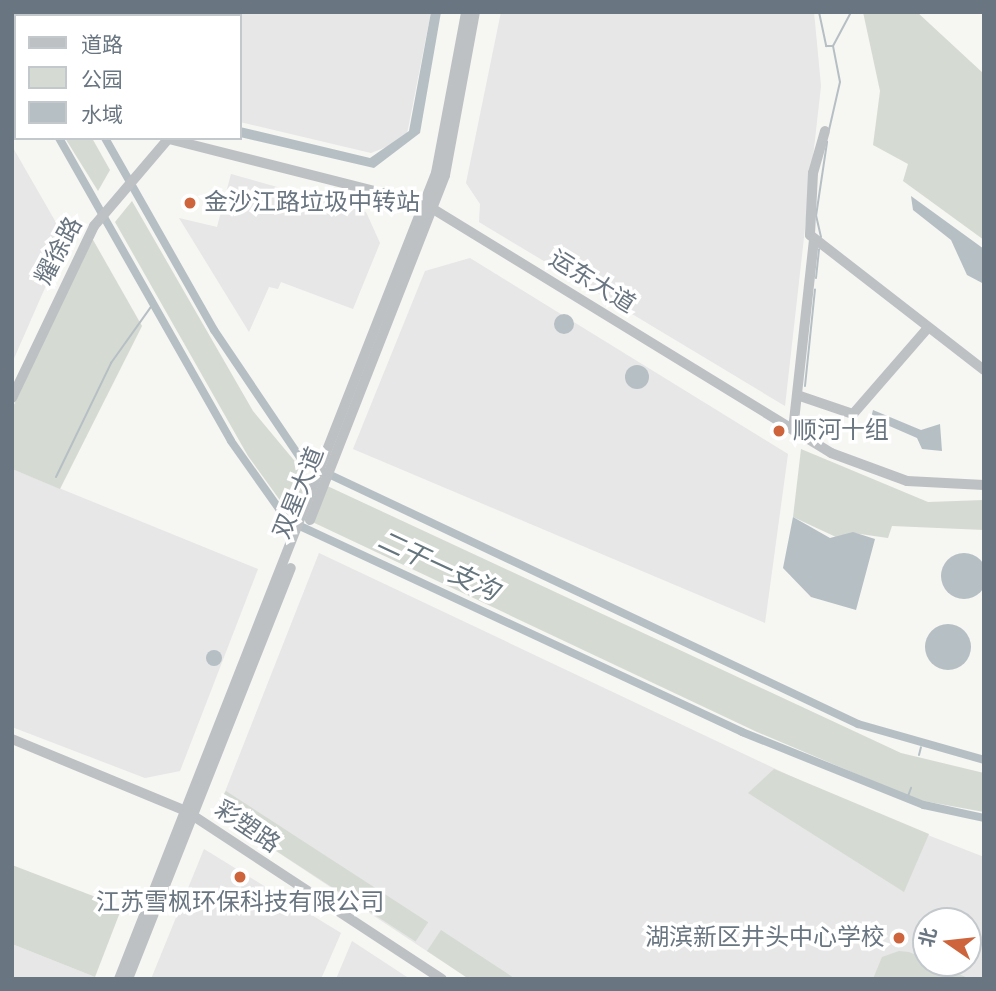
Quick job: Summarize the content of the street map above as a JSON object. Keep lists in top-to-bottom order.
{
  "streets": {
    "street": [
      "耀徐路",
      "运东大道",
      "双星大道",
      "彩塑路"
    ]
  },
  "crossings": [
    ["运东大道", "双星大道"],
    ["双星大道", "彩塑路"]
  ],
  "water": ["二干一支沟"],
  "places": [
    "金沙江路垃圾中转站",
    "顺河十组",
    "江苏雪枫环保科技有限公司",
    "湖滨新区井头中心学校"
  ],
  "legend": ["道路", "公园", "水域"],
  "north": "left"
}
